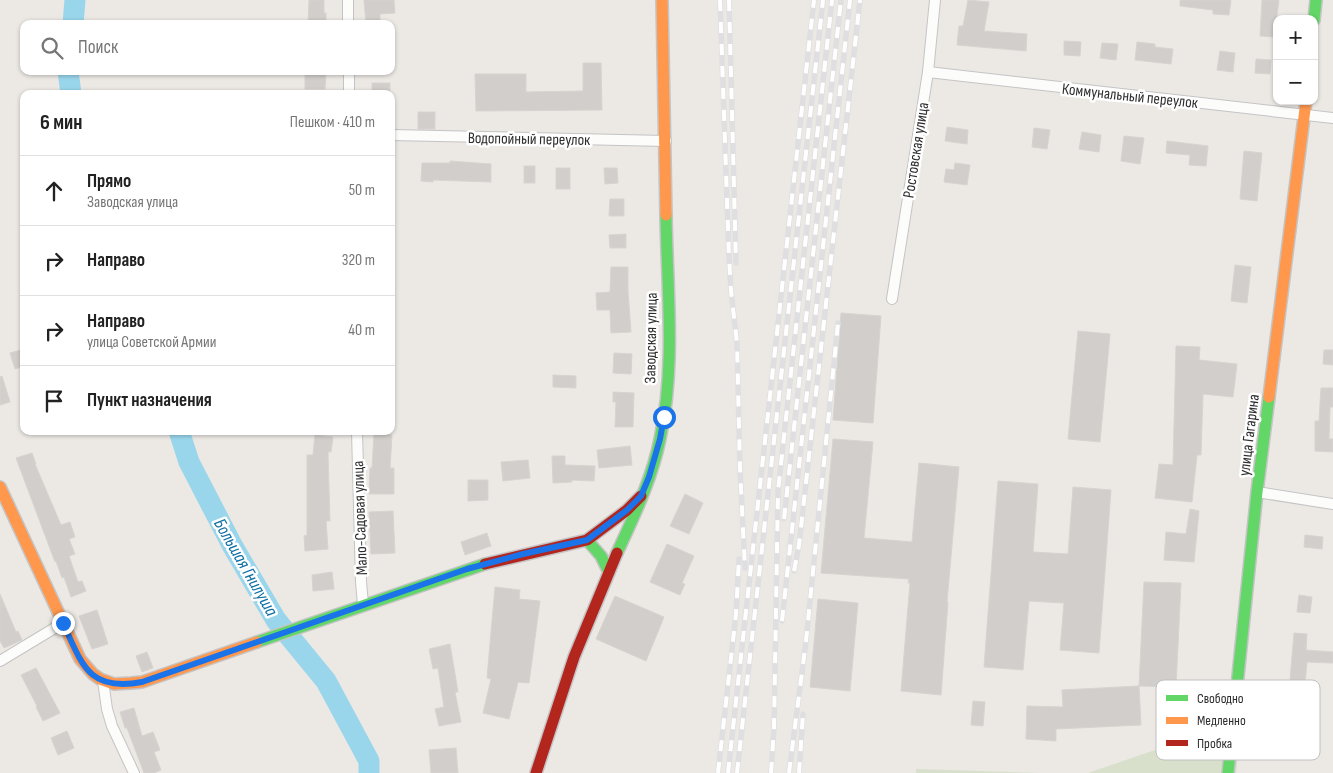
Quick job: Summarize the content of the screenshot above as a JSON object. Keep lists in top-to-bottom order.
{
  "streets": {
    "main road": ["Заводская улица", "улица Гагарина"],
    "street": [
      "Коммунальный переулок",
      "Водопойный переулок",
      "Ростовская улица",
      "Мало-Садовая улица"
    ]
  },
  "crossings": [
    ["Коммунальный переулок", "Ростовская улица"],
    ["Коммунальный переулок", "улица Гагарина"],
    ["Водопойный переулок", "Заводская улица"]
  ],
  "water": ["Большая Гнилуша"],
  "legend": ["Свободно", "Медленно", "Пробка"],
  "page": {
    "map_buttons": ["+", "−"],
    "search": "Поиск",
    "heading": ["6 мин", "Пешком · 410 m"],
    "list": [
      ["Прямо", "Заводская улица", "50 m"],
      ["Направо", "320 m"],
      ["Направо", "улица Советской Армии", "40 m"],
      "Пункт назначения"
    ]
  }
}
